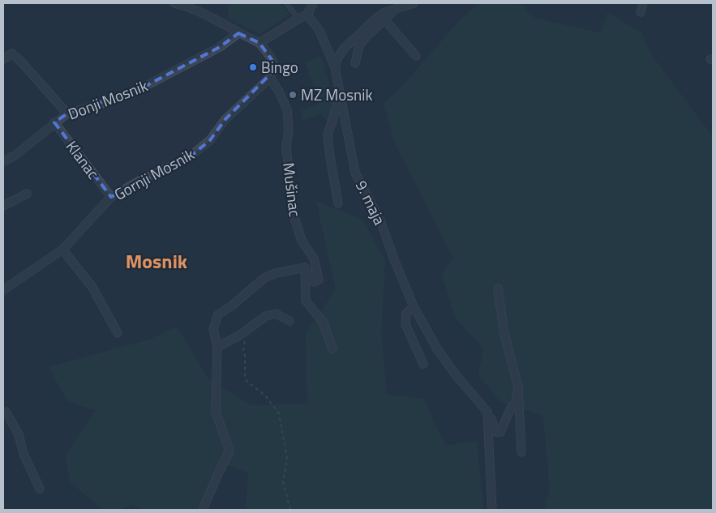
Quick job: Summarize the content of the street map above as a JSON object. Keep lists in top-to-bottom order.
{
  "streets": {
    "street": [
      "Donji Mosnik",
      "Klanac",
      "Gornji Mosnik",
      "Mušinac",
      "9. maja"
    ]
  },
  "crossings": [
    ["Donji Mosnik", "Klanac"],
    ["Klanac", "Gornji Mosnik"],
    ["Gornji Mosnik", "Mušinac"]
  ],
  "districts": ["Mosnik"],
  "places": ["Bingo", "MZ Mosnik"]
}
